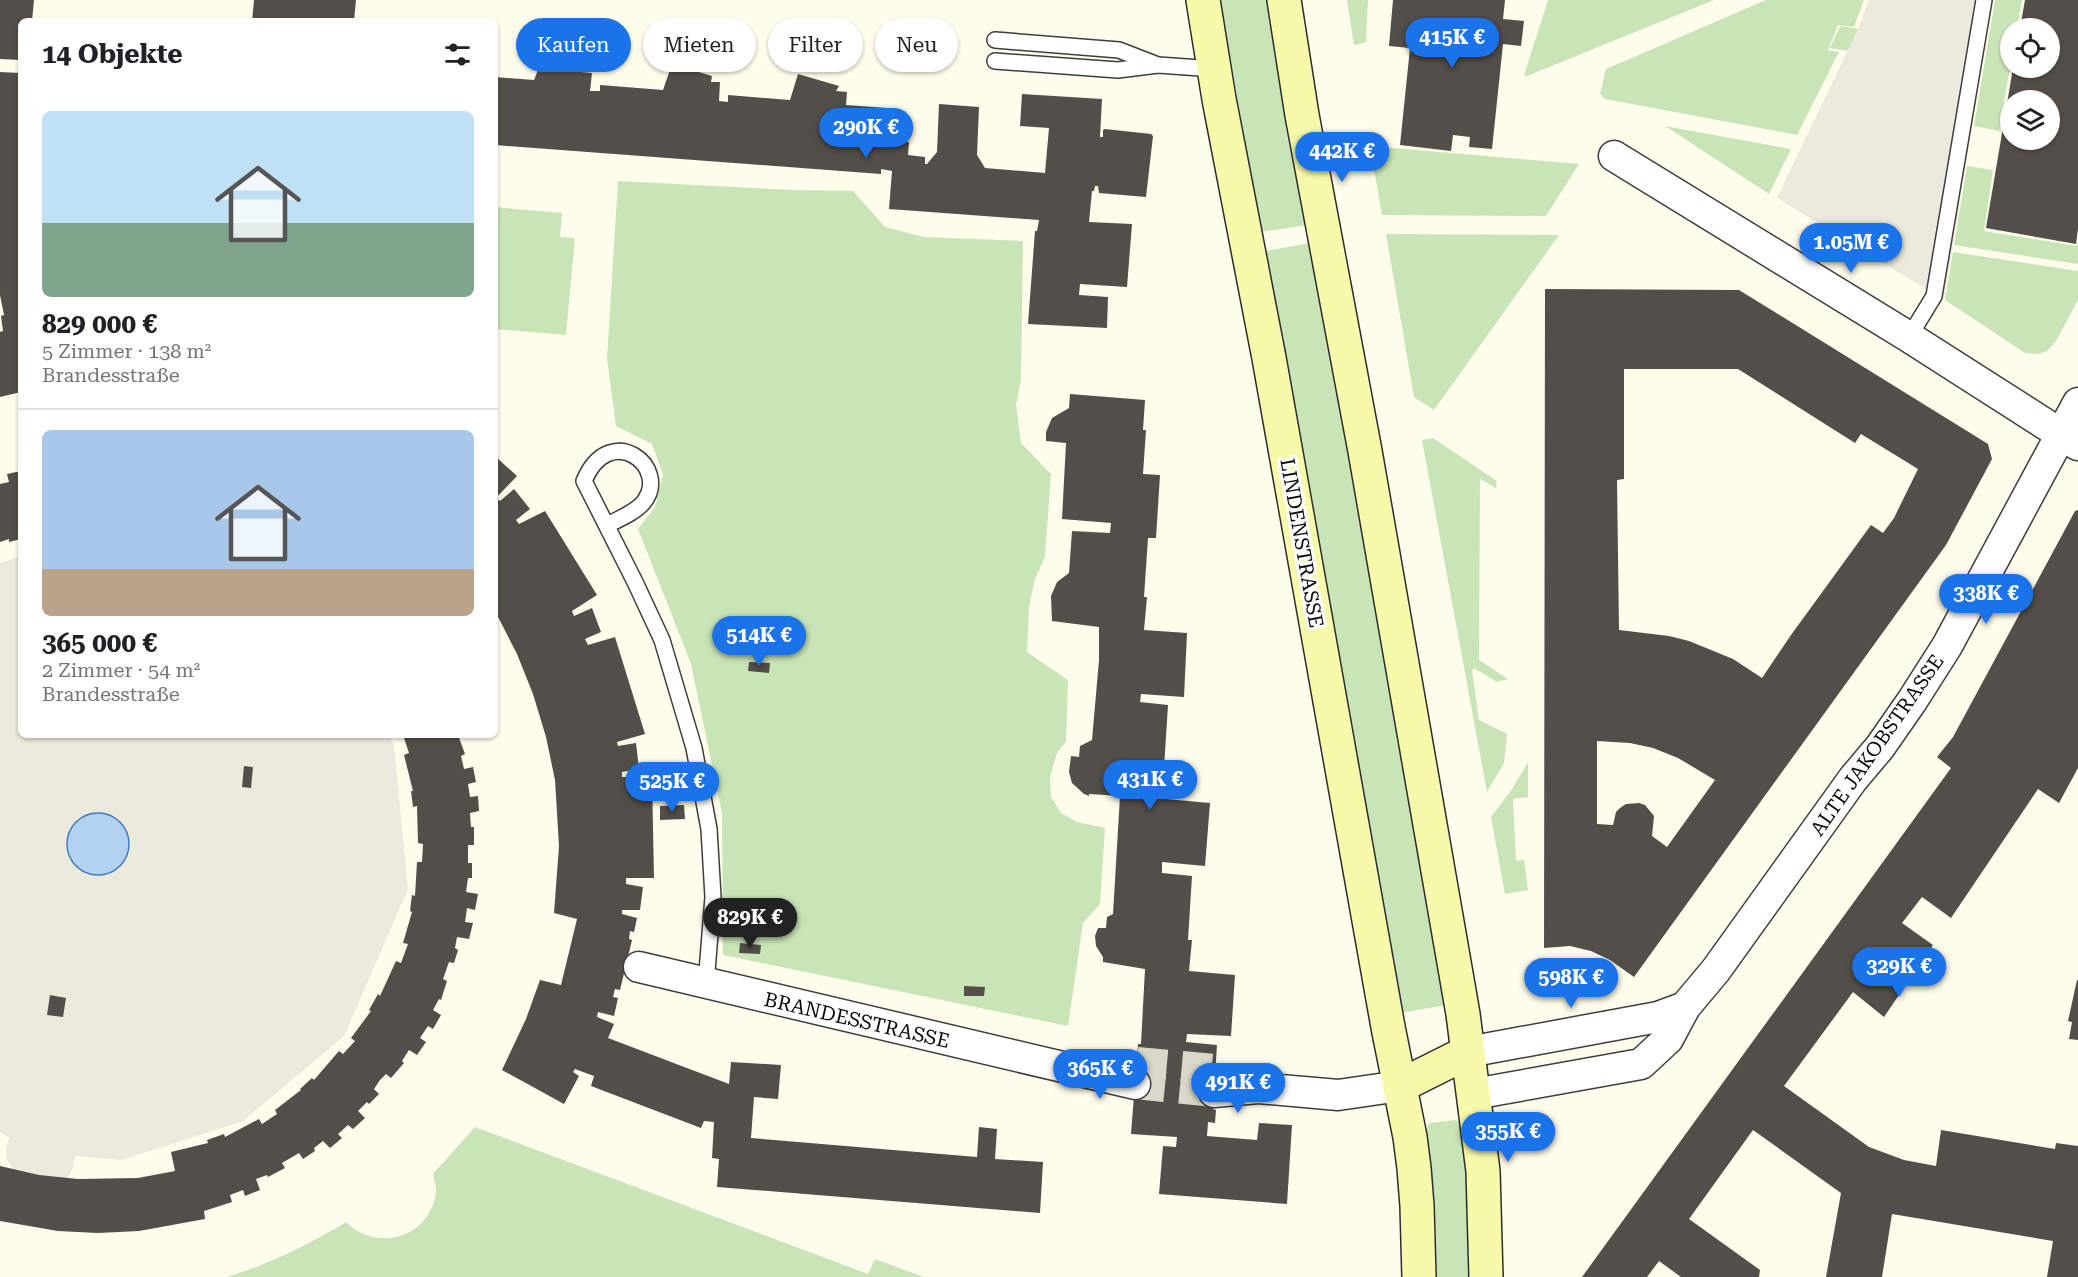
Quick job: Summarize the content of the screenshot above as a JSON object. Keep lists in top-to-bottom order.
{
  "streets": {
    "main road": ["LINDENSTRASSE"],
    "street": ["ALTE JAKOBSTRASSE", "BRANDESSTRASSE"]
  },
  "page": {
    "price": [
      "415K €",
      "290K €",
      "442K €",
      "1.05M €",
      "338K €",
      "514K €",
      "431K €",
      "525K €",
      "829K €",
      "329K €",
      "598K €",
      "365K €",
      "491K €",
      "355K €"
    ],
    "chip": [
      "Kaufen",
      "Mieten",
      "Filter",
      "Neu"
    ],
    "heading": "14 Objekte",
    "list": [
      {
        "name": "829 000 €",
        "note": "5 Zimmer · 138 m² · Brandesstraße"
      },
      {
        "name": "365 000 €",
        "note": "2 Zimmer · 54 m² · Brandesstraße"
      }
    ]
  }
}
